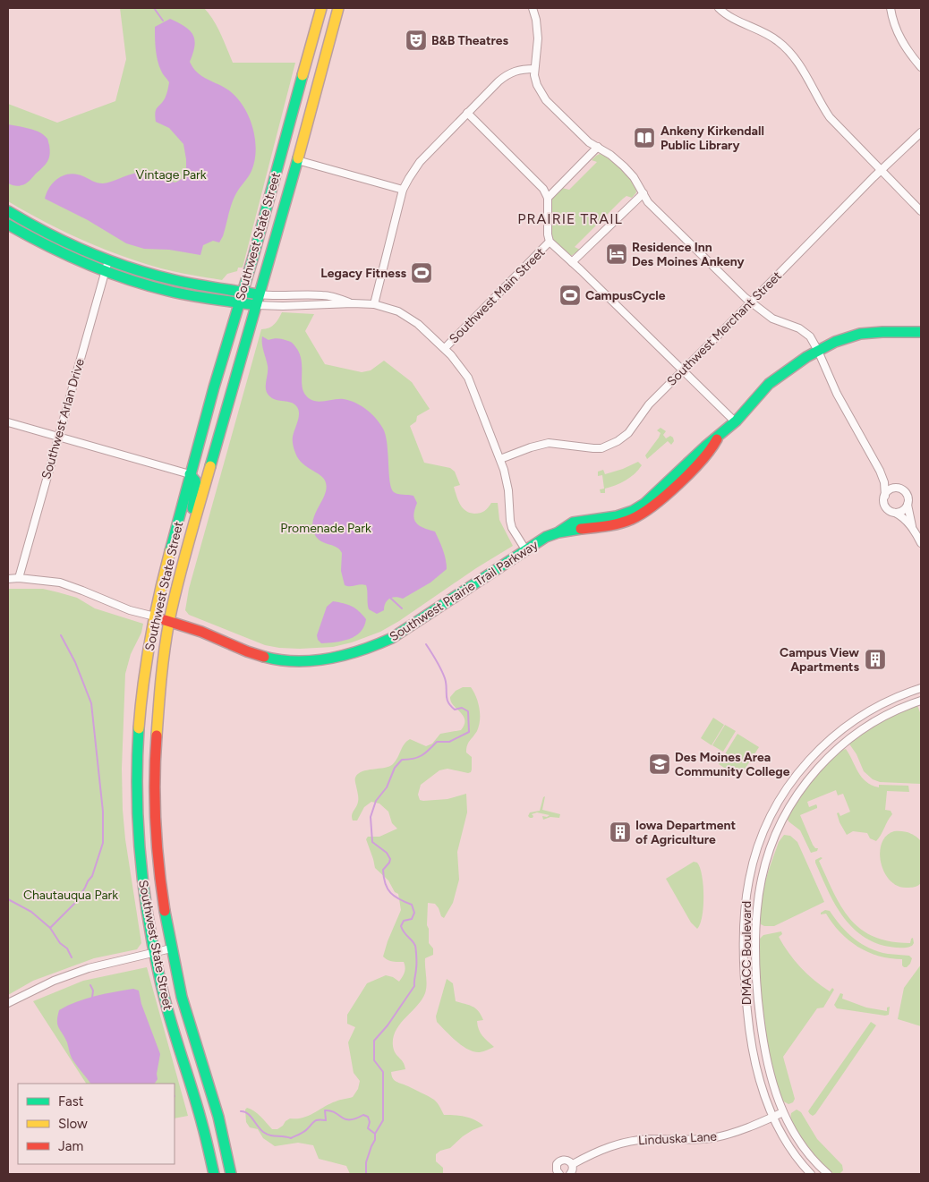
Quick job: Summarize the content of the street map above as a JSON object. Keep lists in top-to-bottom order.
{
  "streets": {
    "main road": ["Southwest State Street", "Southwest Prairie Trail Parkway"],
    "street": [
      "Southwest Main Street",
      "Southwest Merchant Street",
      "Southwest Arlan Drive",
      "DMACC Boulevard",
      "Linduska Lane"
    ]
  },
  "crossings": [
    ["Southwest State Street", "Southwest Prairie Trail Parkway"],
    ["Southwest Arlan Drive", "Southwest Prairie Trail Parkway"],
    ["DMACC Boulevard", "Linduska Lane"]
  ],
  "districts": ["PRAIRIE TRAIL"],
  "parks": ["Vintage Park", "Promenade Park", "Chautauqua Park"],
  "places": {
    "theatre": ["B&B Theatres"],
    "library": ["Ankeny Kirkendall Public Library"],
    "hotel": ["Residence Inn Des Moines Ankeny"],
    "sports": ["Legacy Fitness", "CampusCycle"],
    "building": ["Campus View Apartments", "Iowa Department of Agriculture"],
    "school or university": ["Des Moines Area Community College"]
  },
  "legend": ["Fast", "Slow", "Jam"]
}
